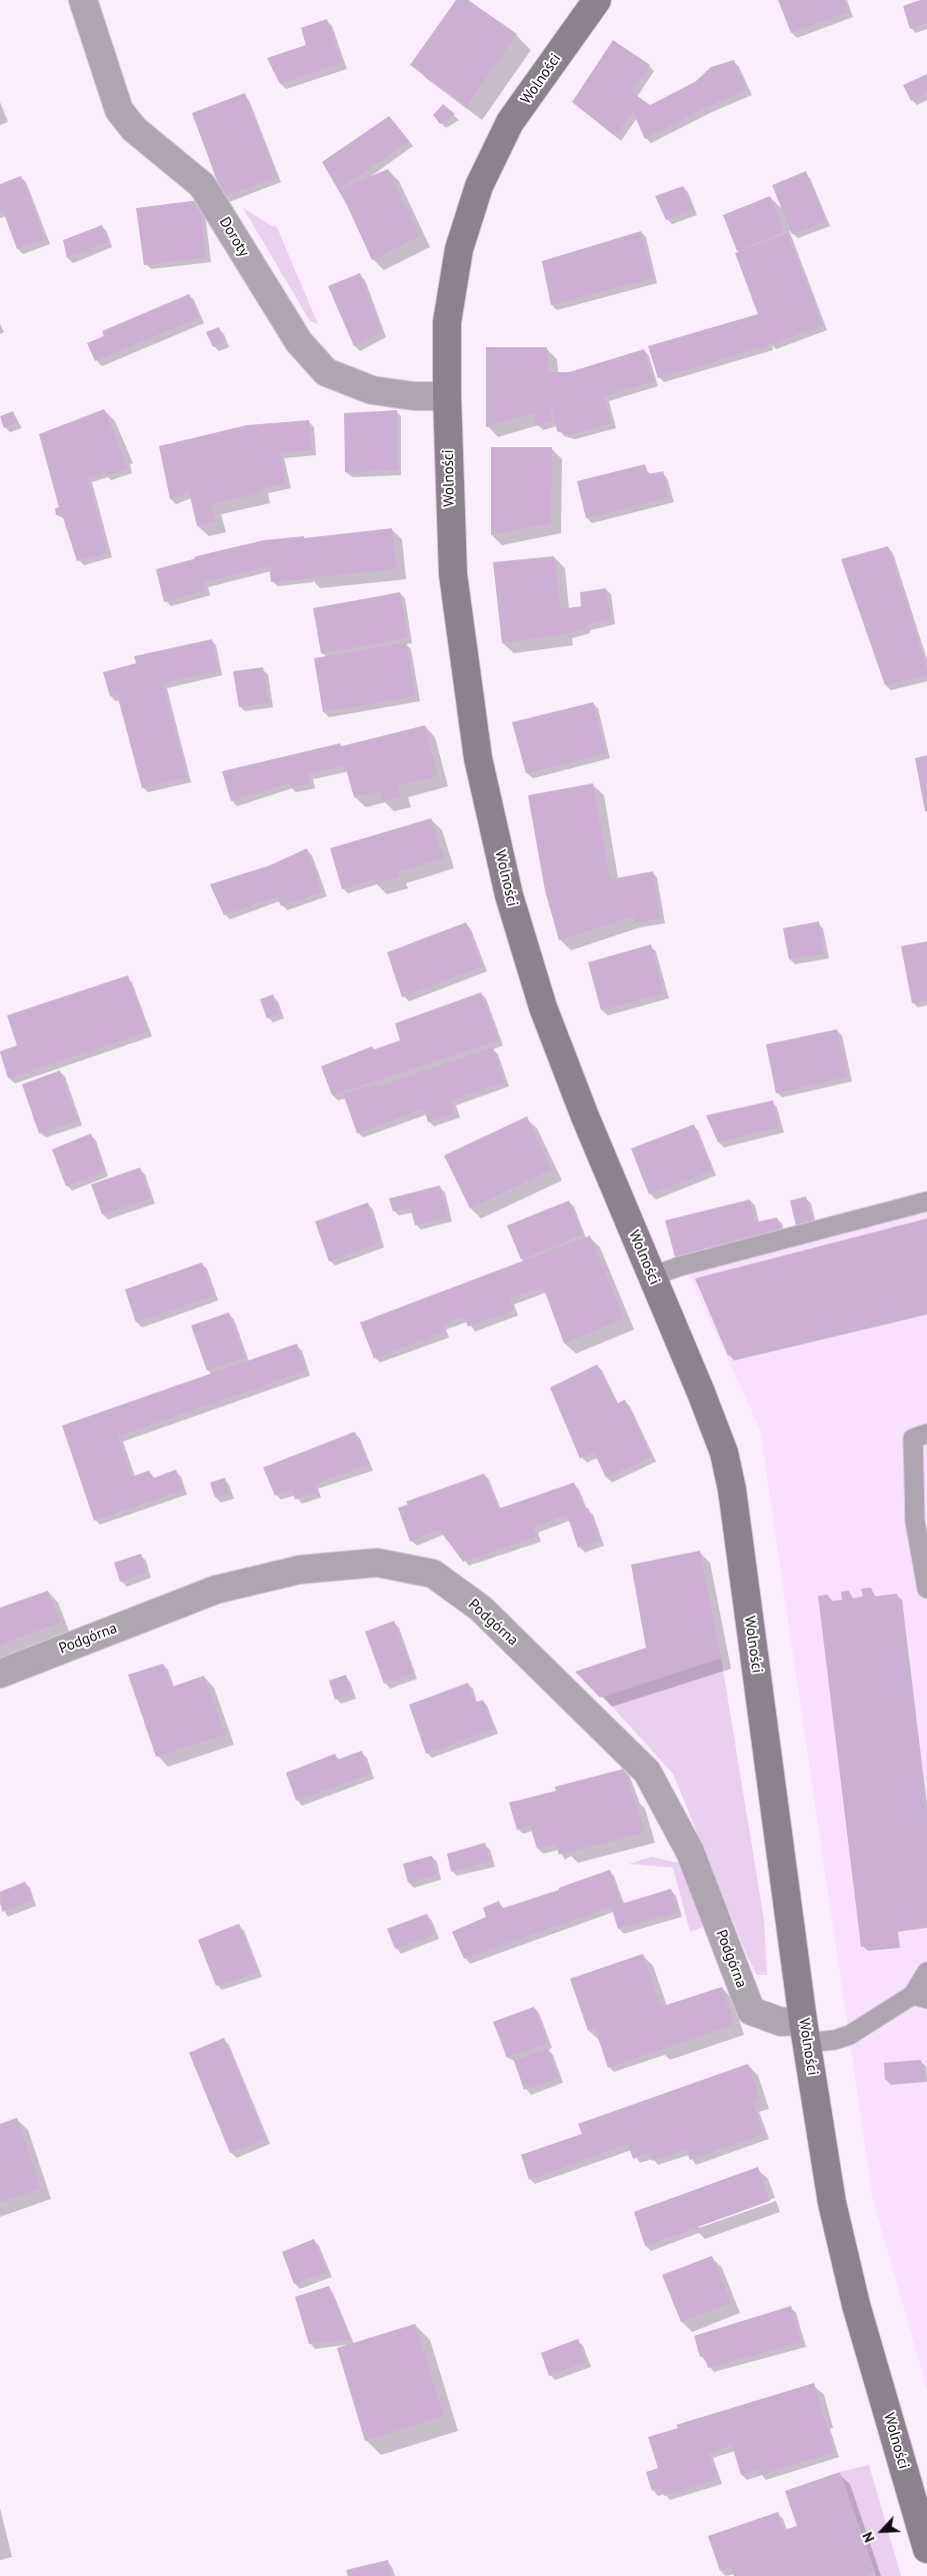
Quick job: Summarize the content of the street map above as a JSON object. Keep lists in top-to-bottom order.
{
  "streets": {
    "street": ["Wolności", "Doroty", "Podgórna"]
  },
  "crossings": [
    ["Wolności", "Doroty"],
    ["Wolności", "Podgórna"]
  ],
  "north": "bottom left"
}
